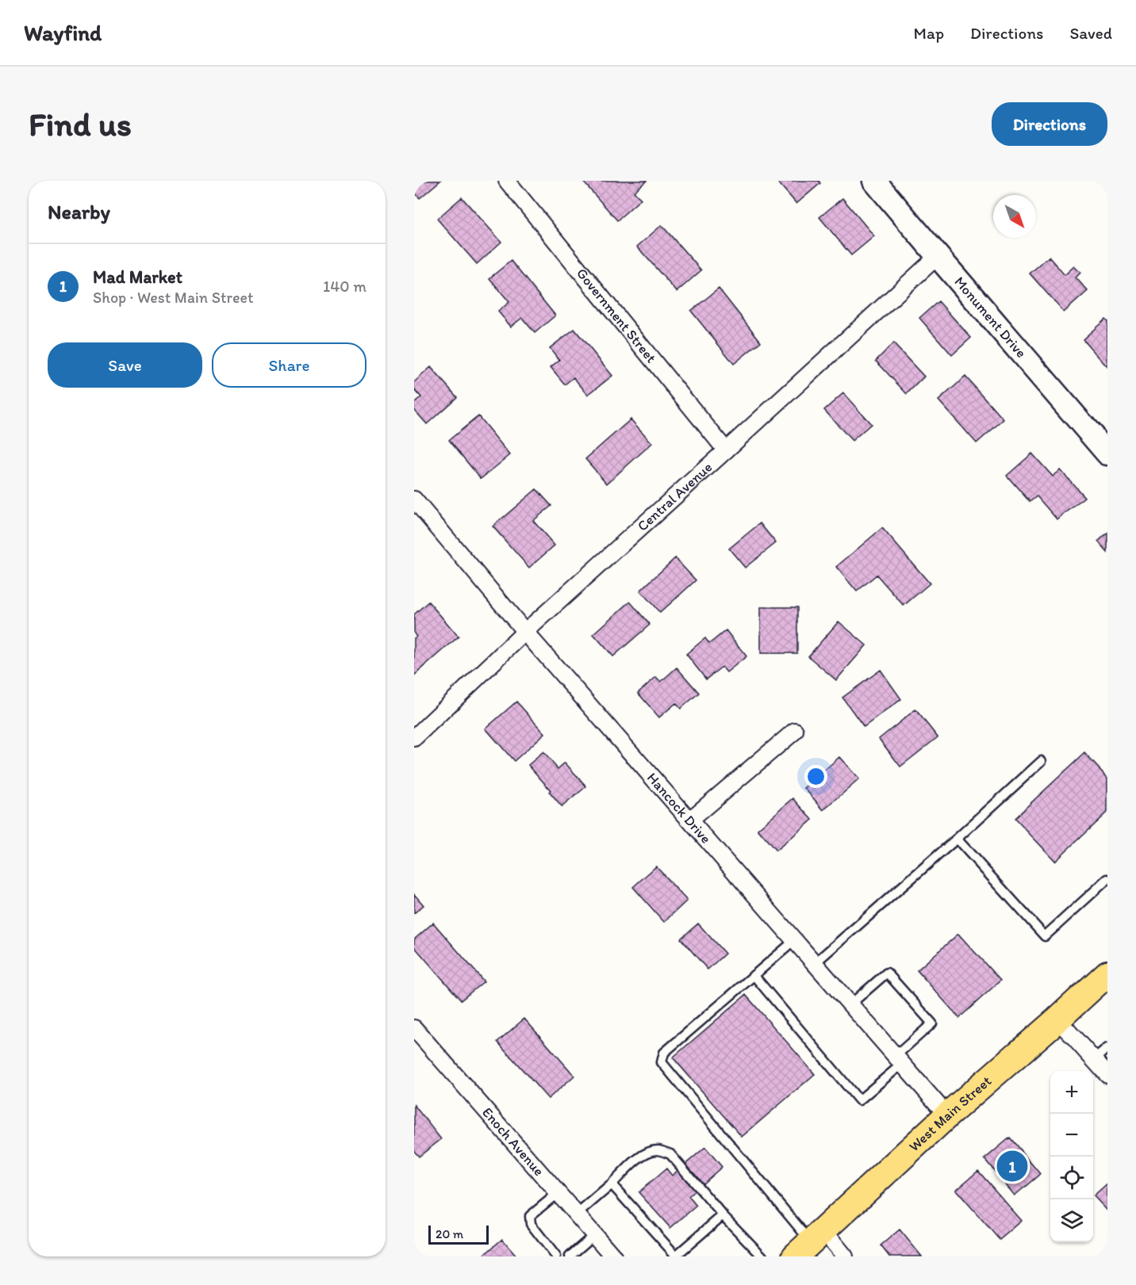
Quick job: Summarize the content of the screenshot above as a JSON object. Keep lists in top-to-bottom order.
{
  "streets": {
    "main road": ["West Main Street"],
    "street": [
      "Government Street",
      "Monument Drive",
      "Central Avenue",
      "Hancock Drive",
      "Enoch Avenue"
    ]
  },
  "crossings": [
    ["Government Street", "Central Avenue"],
    ["Monument Drive", "Central Avenue"],
    ["Central Avenue", "Hancock Drive"],
    ["Hancock Drive", "West Main Street"]
  ],
  "scale_bar": "20 m",
  "north": "bottom right",
  "page": {
    "header": "Wayfind",
    "nav": ["Map", "Directions", "Saved"],
    "buttons": [
      "Directions",
      ["Save", "Share"]
    ],
    "title": "Find us",
    "heading": "Nearby",
    "list": [
      {
        "mark": "1",
        "name": "Mad Market",
        "note": "Shop · West Main Street",
        "value": "140 m"
      }
    ],
    "map_buttons": ["+", "−"],
    "pins": "1",
    "scale": "20 m"
  }
}
